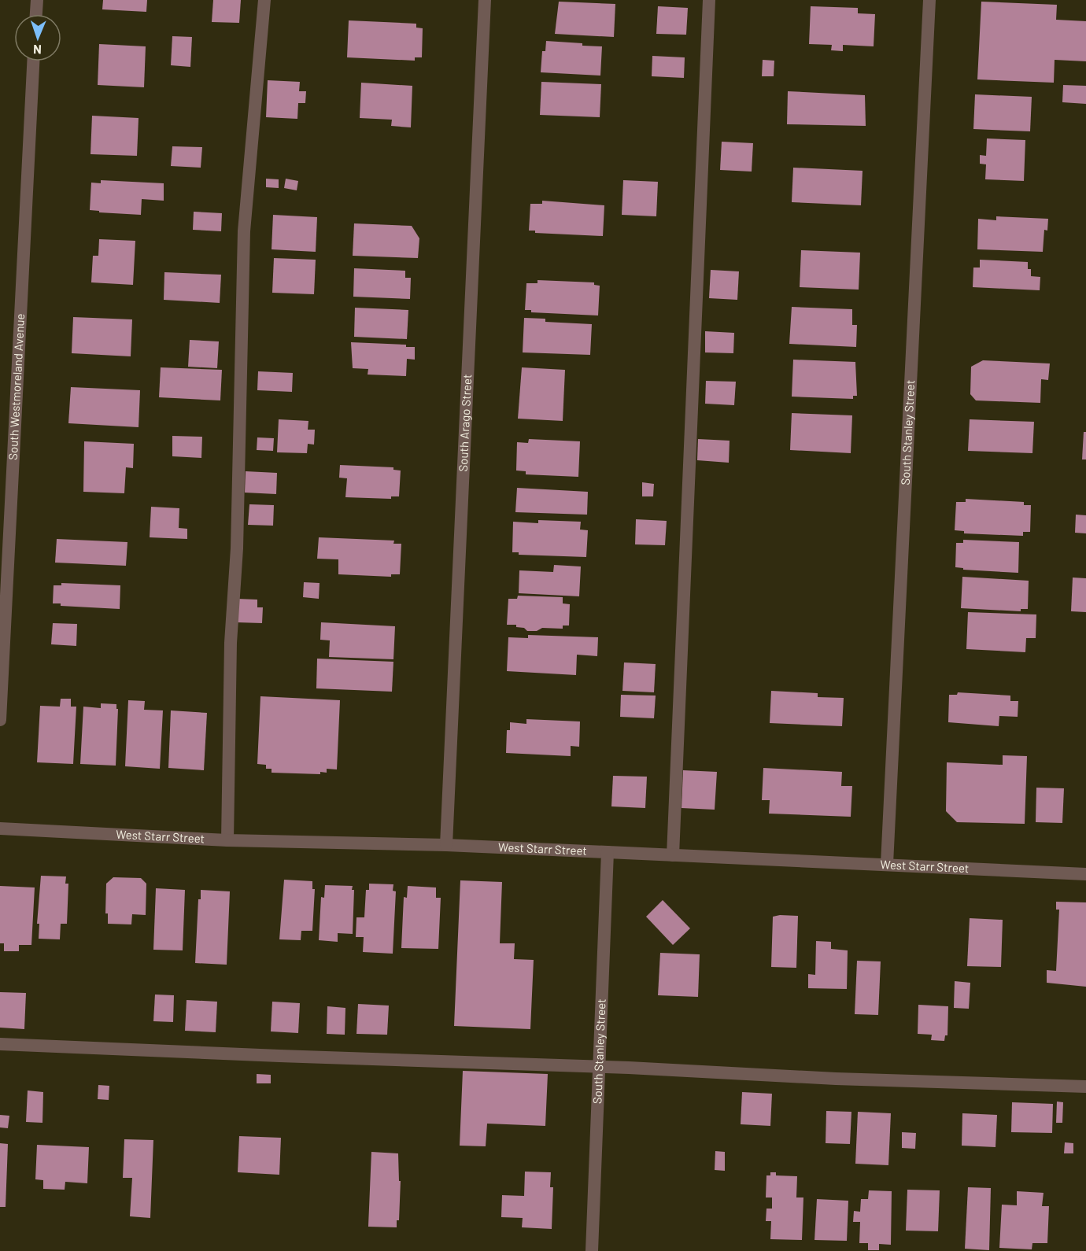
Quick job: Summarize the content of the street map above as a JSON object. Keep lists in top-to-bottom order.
{
  "streets": {
    "street": [
      "South Westmoreland Avenue",
      "South Arago Street",
      "South Stanley Street",
      "West Starr Street"
    ]
  },
  "crossings": [
    ["South Arago Street", "West Starr Street"],
    ["South Stanley Street", "West Starr Street"]
  ],
  "north": "bottom"
}
